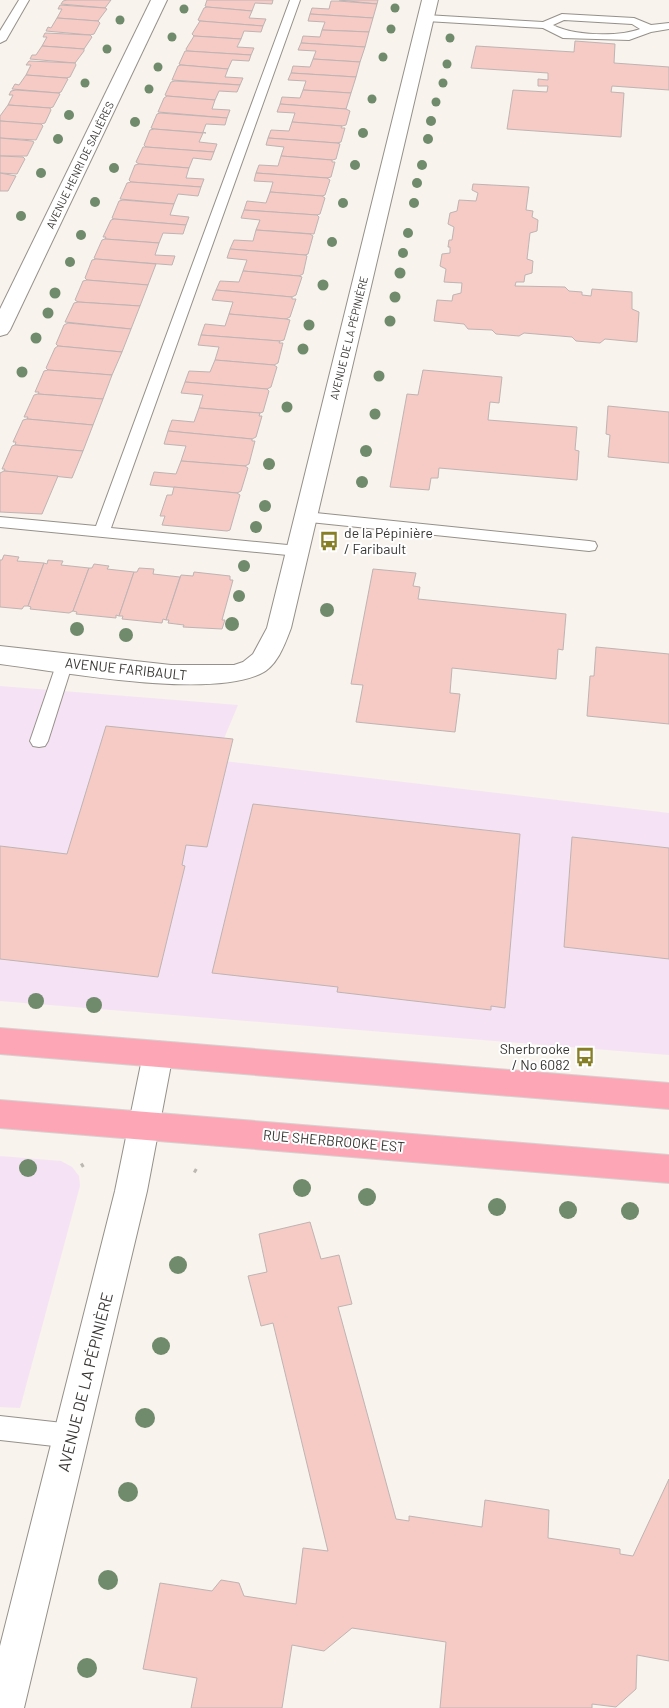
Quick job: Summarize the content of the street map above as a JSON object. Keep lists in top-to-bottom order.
{
  "streets": {
    "main road": ["RUE SHERBROOKE EST"],
    "street": ["AVENUE HENRI DE SALIÈRES", "AVENUE DE LA PÉPINIÈRE", "AVENUE FARIBAULT"]
  },
  "crossings": [
    ["AVENUE DE LA PÉPINIÈRE", "AVENUE FARIBAULT"],
    ["AVENUE DE LA PÉPINIÈRE", "RUE SHERBROOKE EST"]
  ],
  "places": {
    "bus stop": ["de la Pépinière / Faribault", "Sherbrooke / No 6082"]
  }
}
